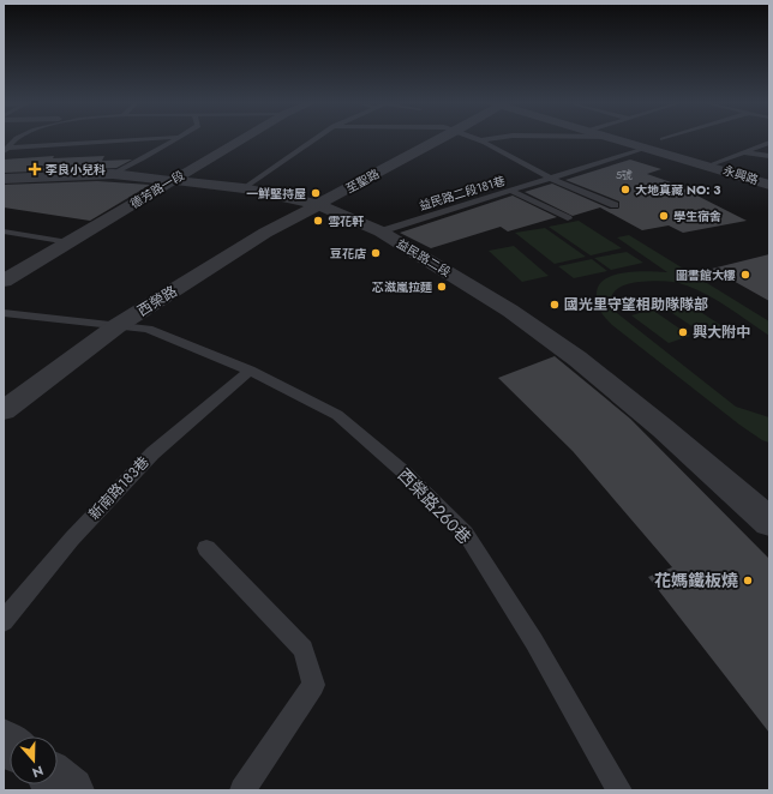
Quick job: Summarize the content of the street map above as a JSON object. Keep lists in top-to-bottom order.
{
  "streets": {
    "street": [
      "永興路",
      "至聖路",
      "德芳路一段",
      "益民路二段",
      "西榮路"
    ],
    "lane": ["益民路二段181巷", "新南路183巷", "西榮路260巷"]
  },
  "crossings": [
    ["永興路", "益民路二段181巷"],
    ["至聖路", "益民路二段"],
    ["至聖路", "西榮路"],
    ["德芳路一段", "益民路二段"],
    ["益民路二段181巷", "益民路二段"],
    ["益民路二段", "西榮路"],
    ["西榮路", "西榮路260巷"],
    ["新南路183巷", "西榮路260巷"]
  ],
  "places": {
    "health": ["李良小兒科"],
    "other": [
      "大地真藏 NO: 3",
      "一鮮堅持屋",
      "學生宿舍",
      "雪花軒",
      "豆花店",
      "圖書館大樓",
      "芯滋嵐拉麵",
      "國光里守望相助隊隊部",
      "興大附中",
      "花媽鐵板燒"
    ]
  },
  "house_numbers": ["5號"],
  "north": "bottom"
}
